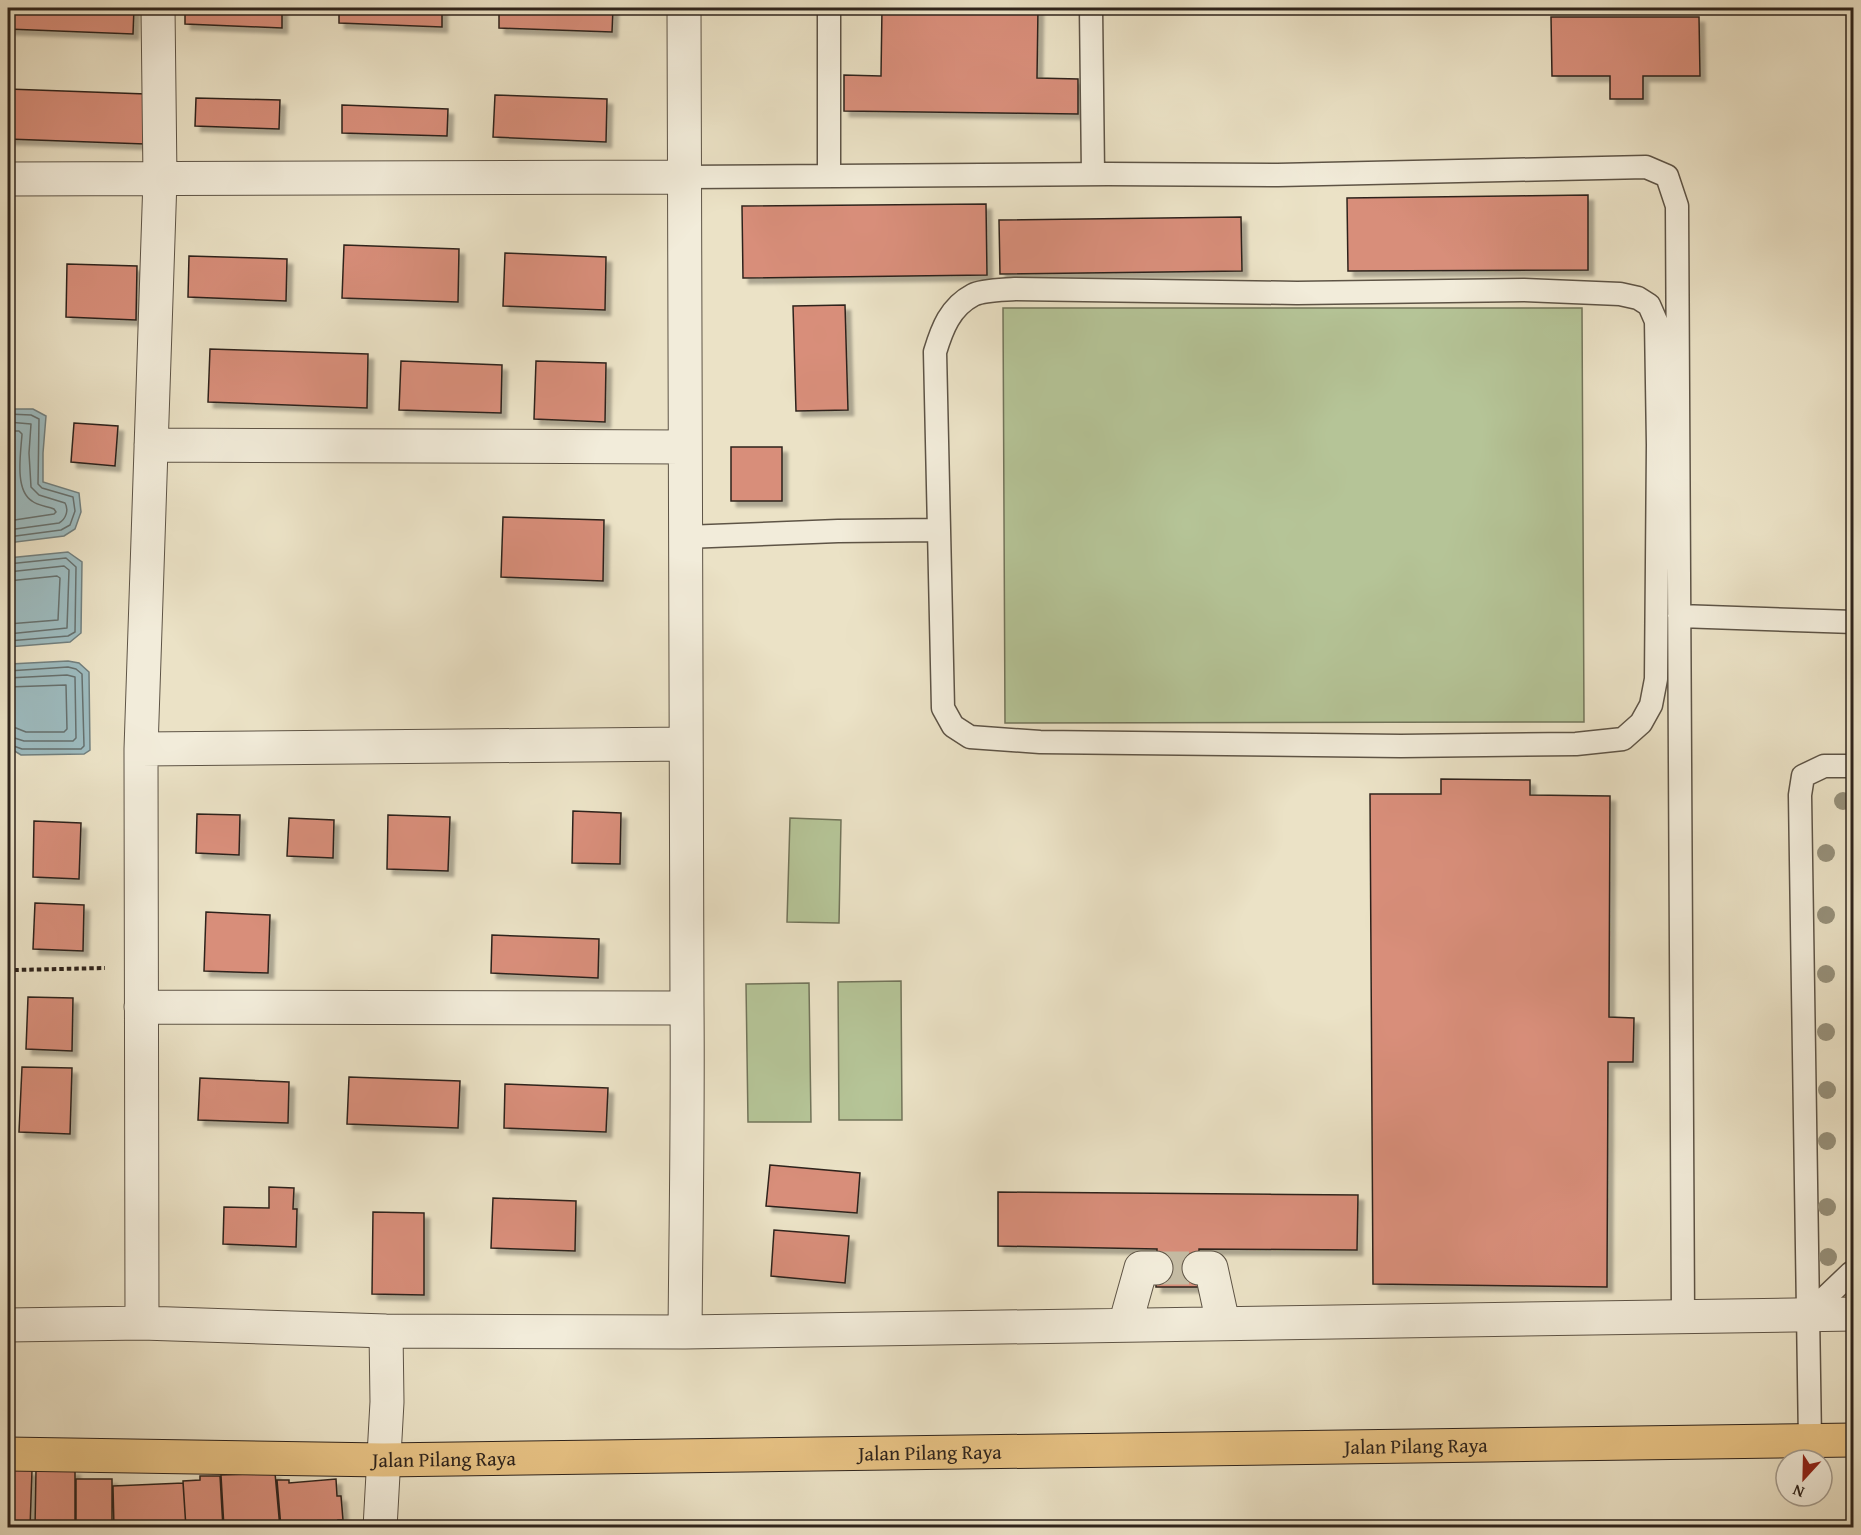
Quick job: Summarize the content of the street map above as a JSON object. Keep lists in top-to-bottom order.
{
  "streets": {
    "highway": ["Jalan Pilang Raya"]
  },
  "north": "bottom"
}
